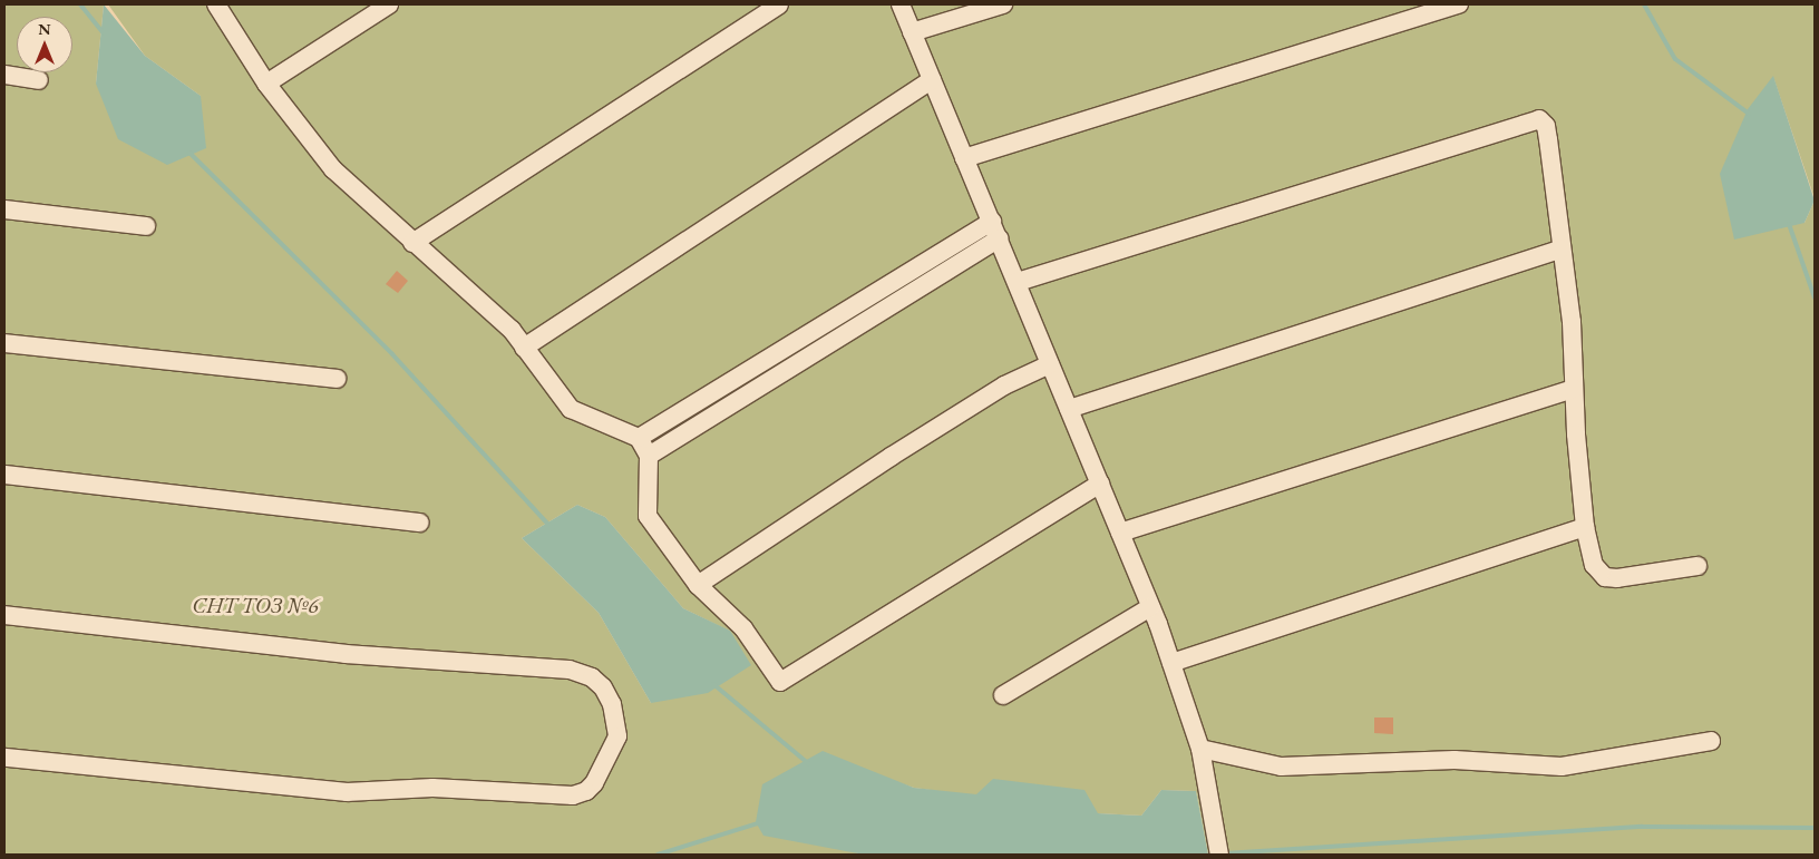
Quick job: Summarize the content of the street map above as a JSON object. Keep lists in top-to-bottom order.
{
  "parks": ["СНТ ТОЗ №6"],
  "north": "top"
}
